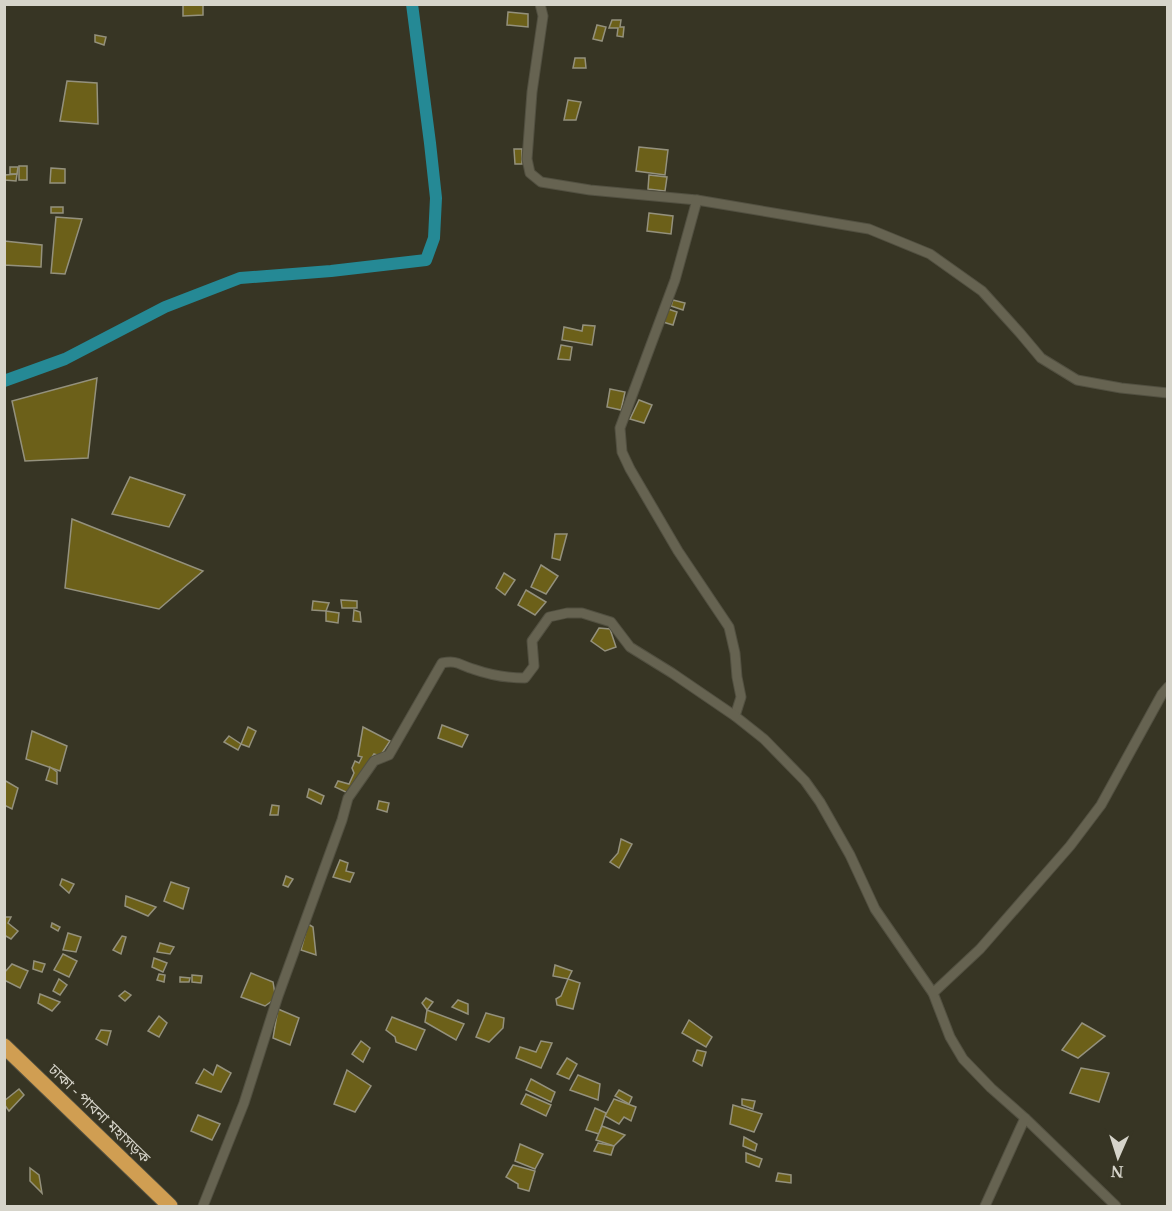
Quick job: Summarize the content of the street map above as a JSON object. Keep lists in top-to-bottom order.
{
  "streets": {
    "highway": ["ঢাকা - পাবনা মহাসড়ক"]
  },
  "north": "bottom"
}
